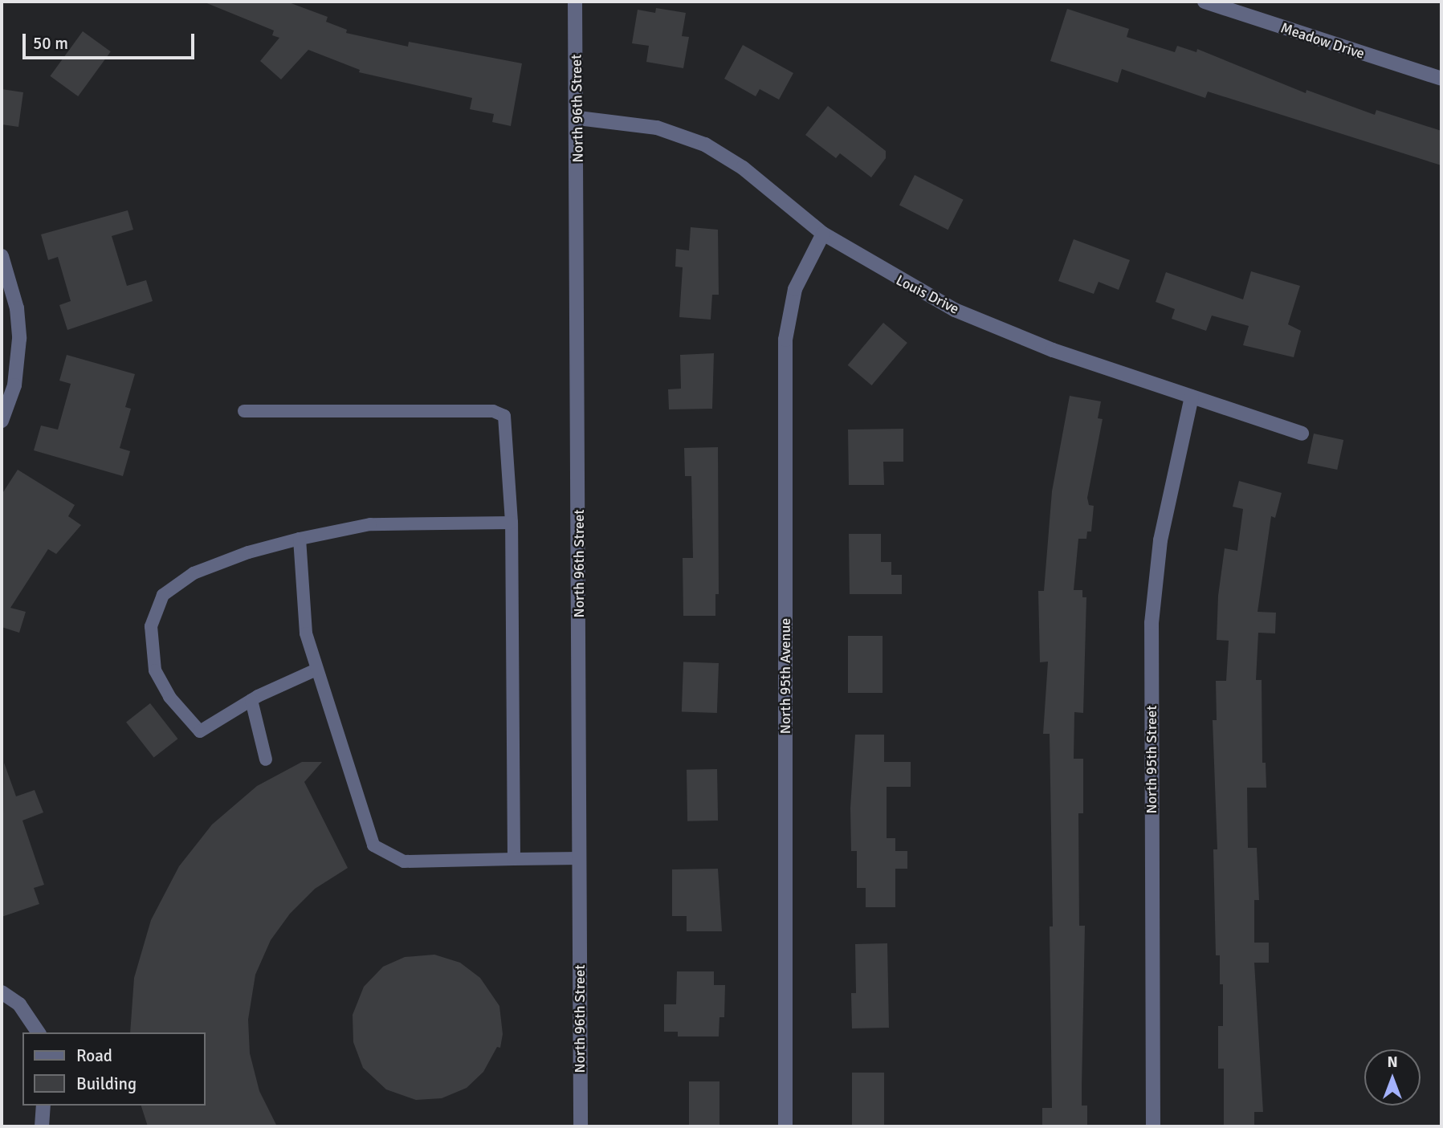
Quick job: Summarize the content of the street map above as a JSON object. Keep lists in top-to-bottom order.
{
  "streets": {
    "street": [
      "Meadow Drive",
      "North 96th Street",
      "Louis Drive",
      "North 95th Avenue",
      "North 95th Street"
    ]
  },
  "crossings": [
    ["North 96th Street", "Louis Drive"],
    ["Louis Drive", "North 95th Avenue"],
    ["Louis Drive", "North 95th Street"]
  ],
  "legend": ["Road", "Building"],
  "scale_bar": "50 m",
  "north": "top"
}
